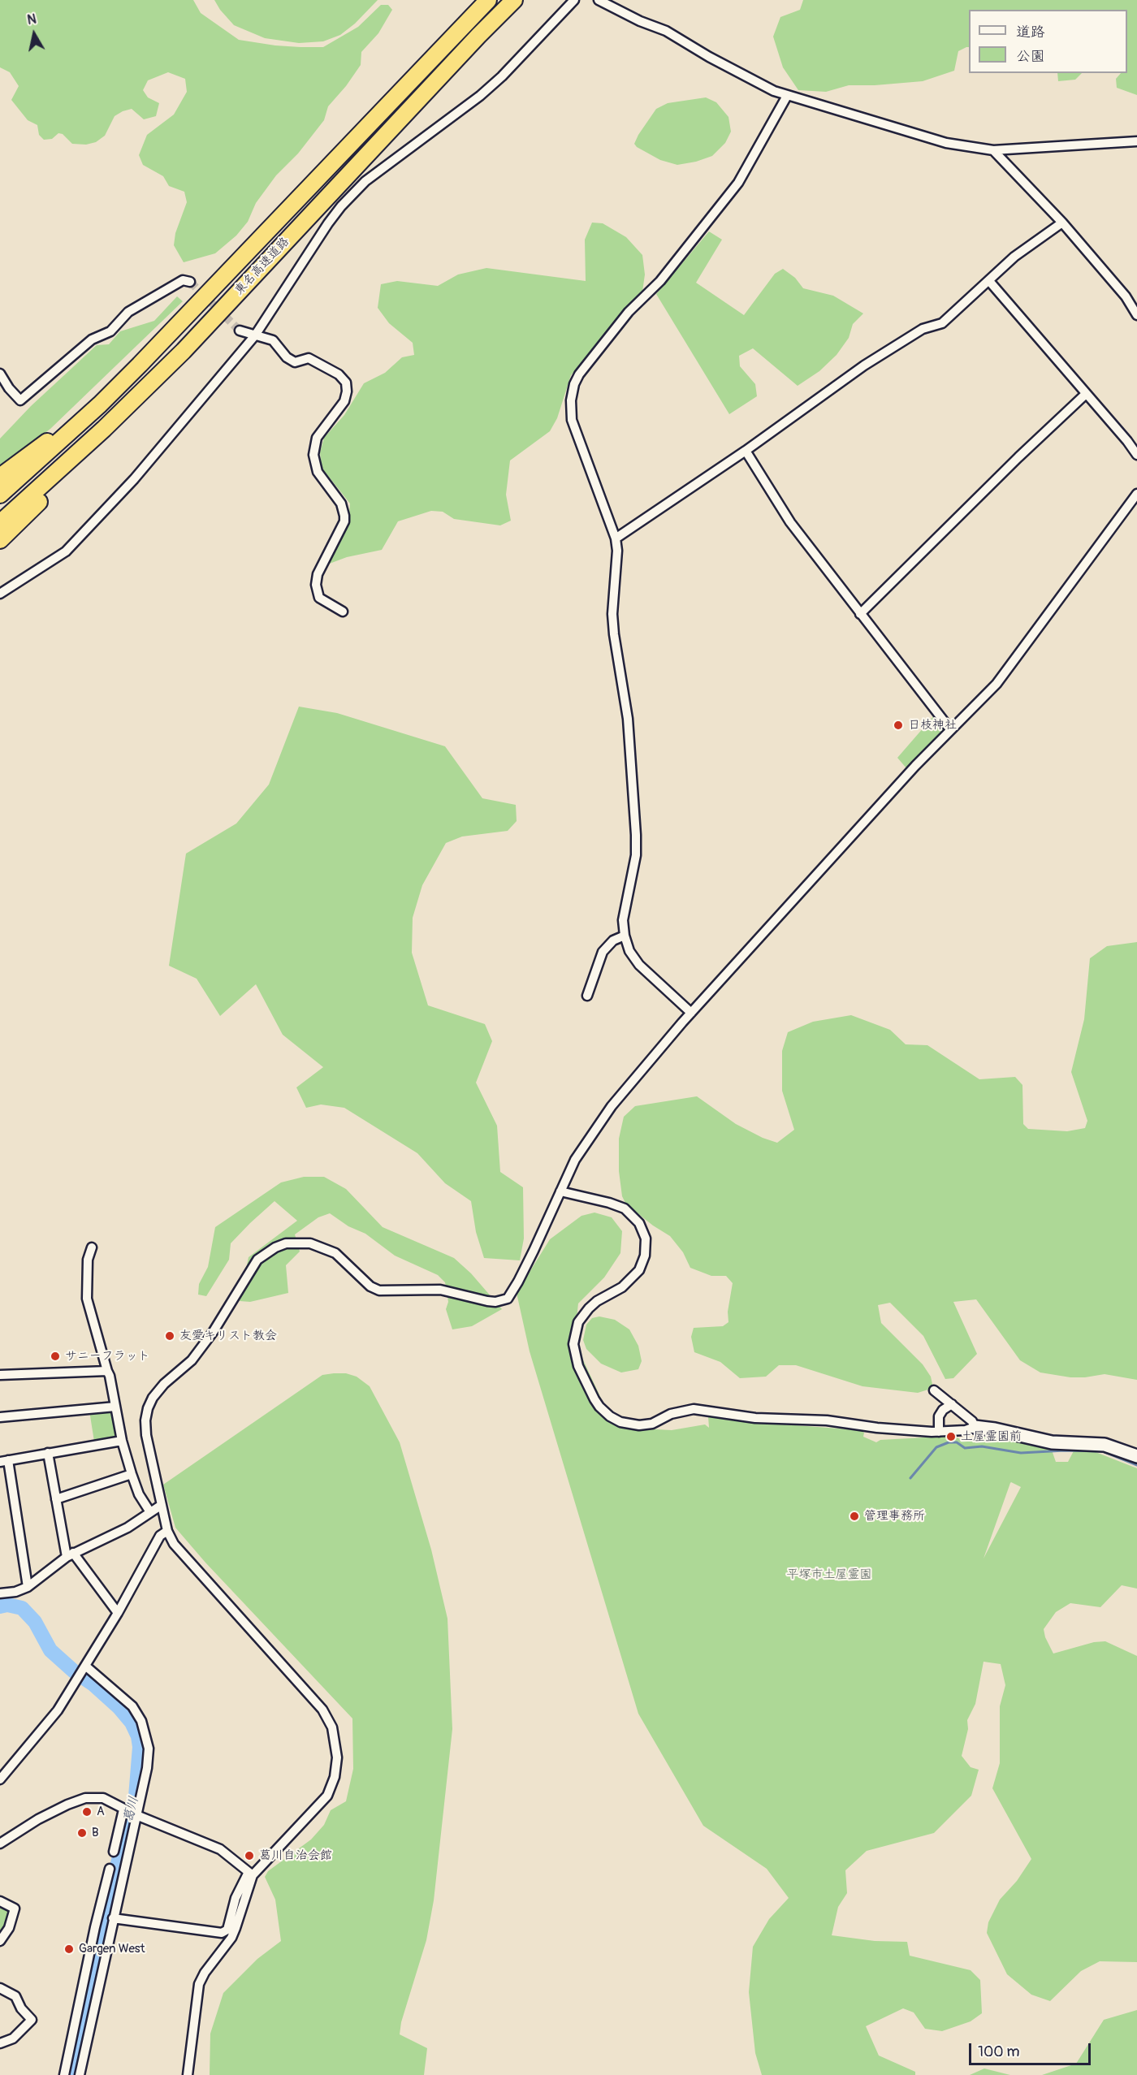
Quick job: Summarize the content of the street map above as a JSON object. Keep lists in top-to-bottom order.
{
  "streets": {
    "highway": ["東名高速道路"]
  },
  "water": ["葛川"],
  "parks": ["平塚市土屋霊園"],
  "places": [
    "日枝神社",
    "友愛キリスト教会",
    "サニーフラット",
    "土屋霊園前",
    "管理事務所",
    "A",
    "B",
    "葛川自治会館",
    "Gargen West"
  ],
  "legend": ["道路", "公園"],
  "scale_bar": "100 m",
  "north": "top"
}
